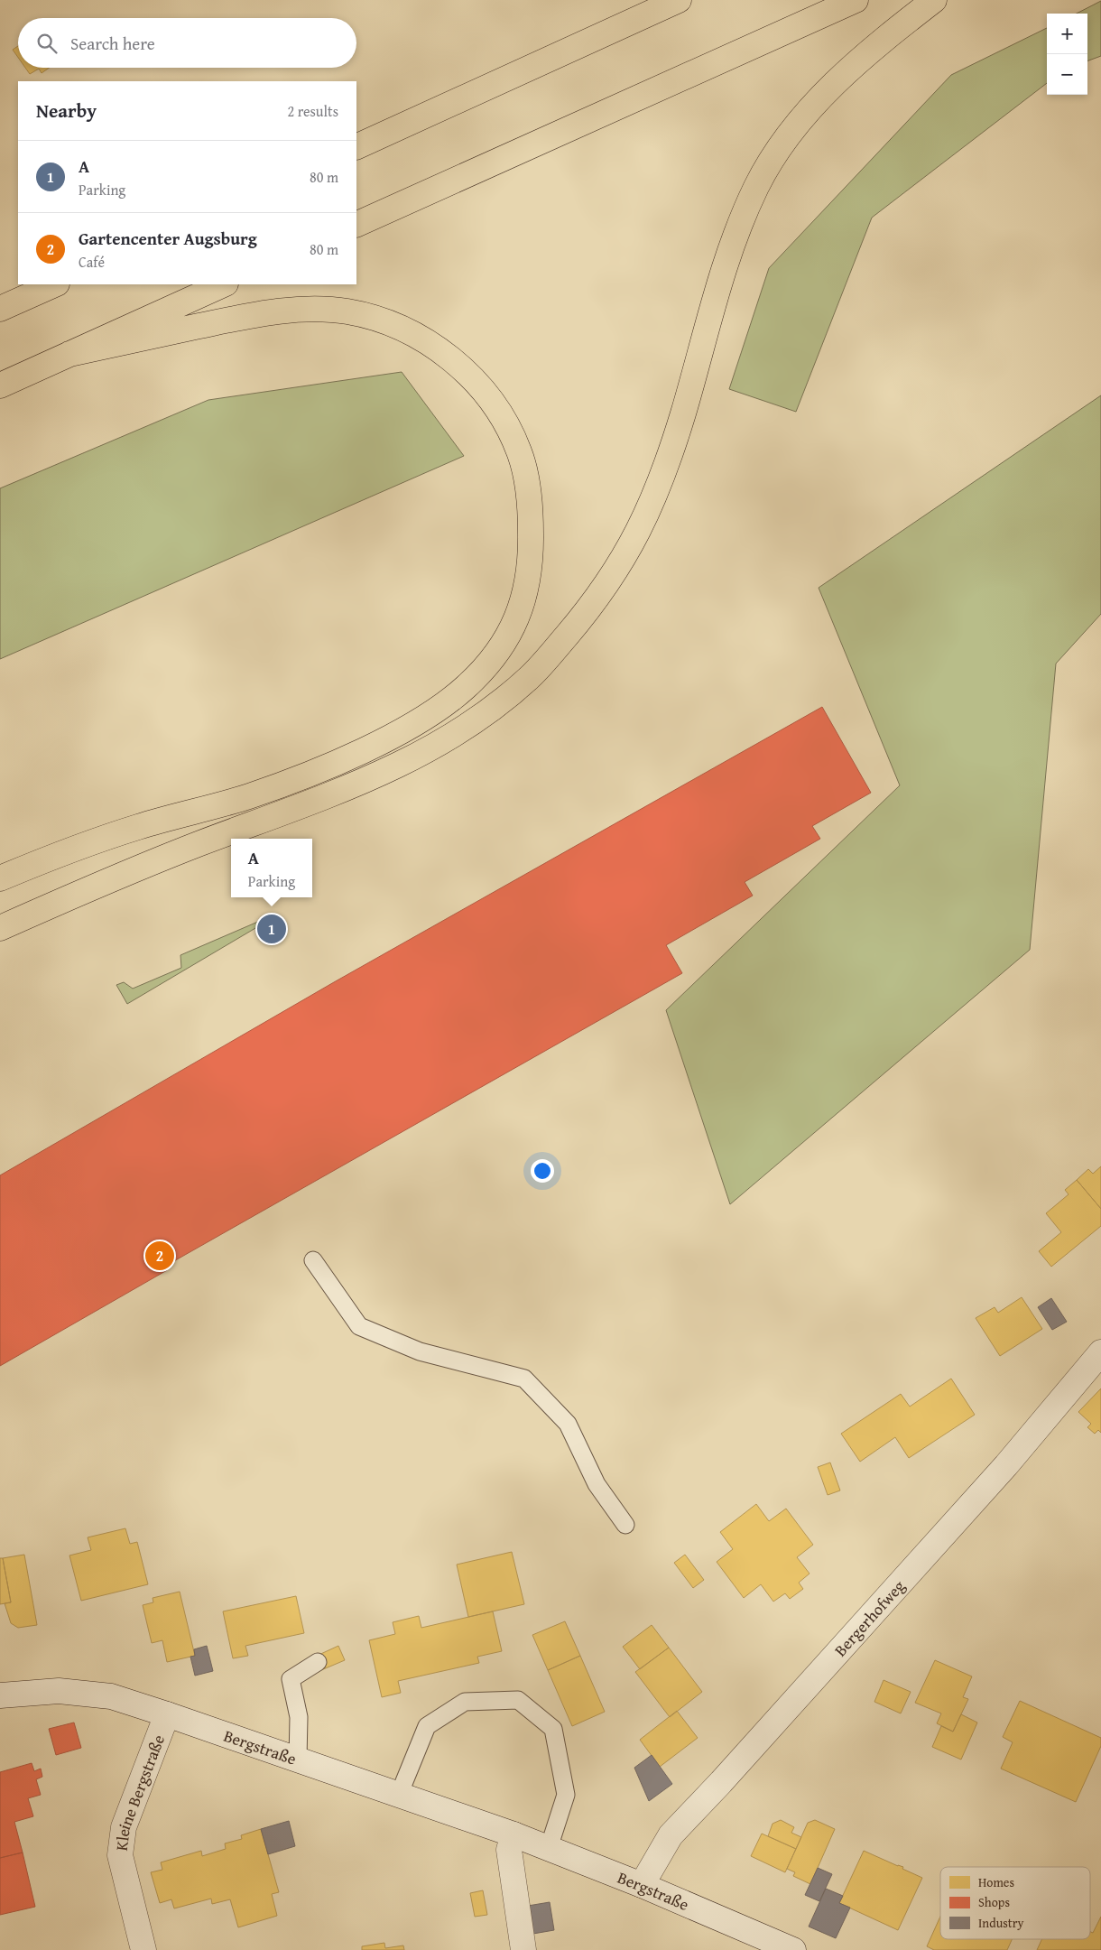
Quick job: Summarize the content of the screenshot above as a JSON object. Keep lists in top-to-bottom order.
{
  "streets": {
    "street": ["Bergerhofweg", "Bergstraße", "Kleine Bergstraße"]
  },
  "crossings": [
    ["Bergerhofweg", "Bergstraße"],
    ["Bergstraße", "Kleine Bergstraße"]
  ],
  "legend": ["Homes", "Shops", "Industry"],
  "page": {
    "map_buttons": ["+", "−"],
    "search": "Search here",
    "heading": ["Nearby", "2 results"],
    "list": [
      {
        "mark": "1",
        "name": "A",
        "note": "Parking",
        "value": "80 m"
      },
      {
        "mark": "2",
        "name": "Gartencenter Augsburg",
        "note": "Café",
        "value": "80 m"
      }
    ],
    "popup": ["A", "Parking"],
    "pins": ["1", "2"]
  }
}
